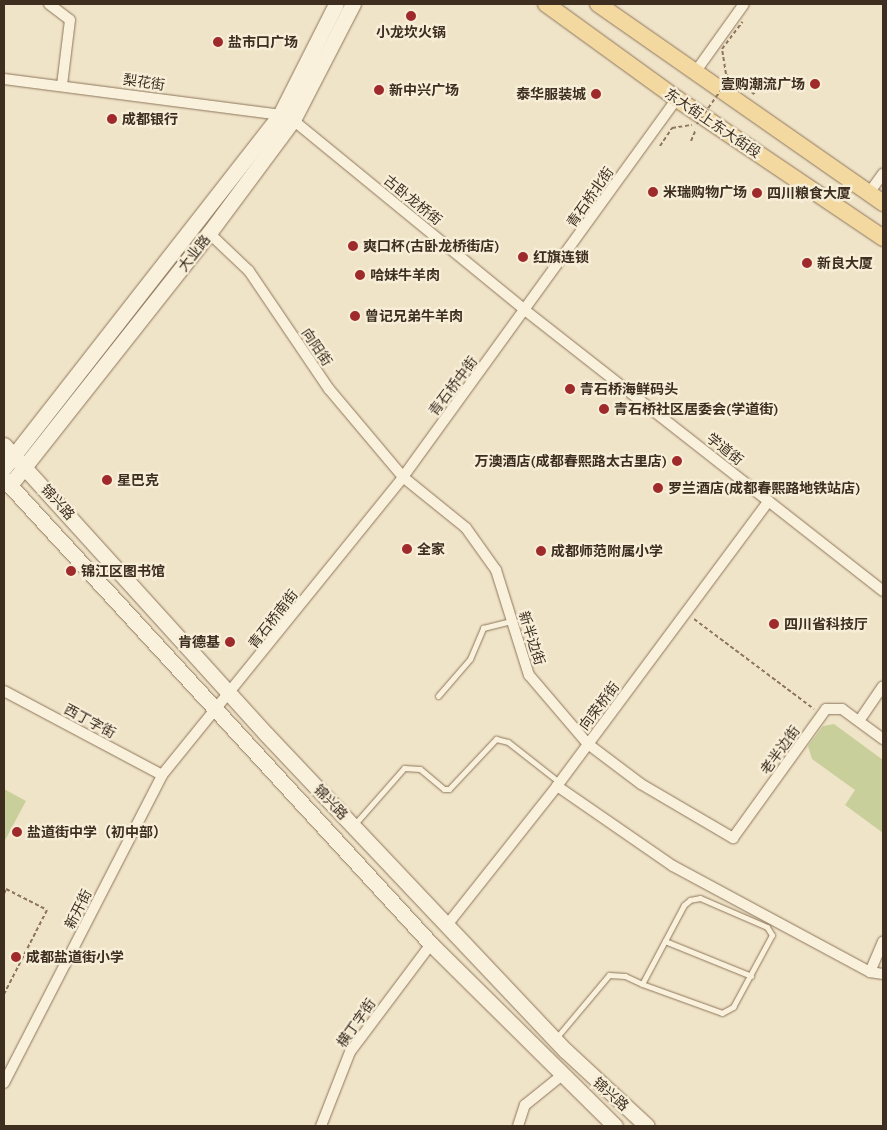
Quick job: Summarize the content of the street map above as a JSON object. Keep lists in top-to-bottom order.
{
  "streets": {
    "main road": ["东大街上东大街段", "大业路", "锦兴路"],
    "street": [
      "梨花街",
      "青石桥北街",
      "古卧龙桥街",
      "向阳街",
      "青石桥中街",
      "学道街",
      "青石桥南街",
      "新半边街",
      "向荣桥街",
      "西丁字街",
      "老半边街",
      "新开街",
      "横丁字街"
    ]
  },
  "crossings": [
    ["梨花街", "古卧龙桥街"],
    ["梨花街", "大业路"],
    ["东大街上东大街段", "青石桥北街"],
    ["青石桥北街", "古卧龙桥街"],
    ["青石桥北街", "青石桥中街"],
    ["青石桥北街", "学道街"],
    ["古卧龙桥街", "大业路"],
    ["古卧龙桥街", "青石桥中街"],
    ["古卧龙桥街", "学道街"],
    ["大业路", "向阳街"],
    ["大业路", "锦兴路"],
    ["向阳街", "青石桥中街"],
    ["向阳街", "青石桥南街"],
    ["向阳街", "新半边街"],
    ["青石桥中街", "学道街"],
    ["青石桥中街", "青石桥南街"],
    ["青石桥中街", "新半边街"],
    ["学道街", "向荣桥街"],
    ["锦兴路", "青石桥南街"],
    ["锦兴路", "向荣桥街"],
    ["锦兴路", "横丁字街"],
    ["青石桥南街", "新半边街"],
    ["青石桥南街", "西丁字街"],
    ["青石桥南街", "新开街"],
    ["新半边街", "向荣桥街"],
    ["新半边街", "老半边街"],
    ["西丁字街", "新开街"]
  ],
  "places": [
    "小龙坎火锅",
    "盐市口广场",
    "壹购潮流广场",
    "新中兴广场",
    "泰华服装城",
    "成都银行",
    "米瑞购物广场",
    "四川粮食大厦",
    "爽口杯(古卧龙桥街店)",
    "红旗连锁",
    "新良大厦",
    "哈妹牛羊肉",
    "曾记兄弟牛羊肉",
    "青石桥海鲜码头",
    "青石桥社区居委会(学道街)",
    "万澳酒店(成都春熙路太古里店)",
    "星巴克",
    "罗兰酒店(成都春熙路地铁站店)",
    "全家",
    "成都师范附属小学",
    "锦江区图书馆",
    "四川省科技厅",
    "肯德基",
    "盐道街中学（初中部）",
    "成都盐道街小学"
  ]
}
